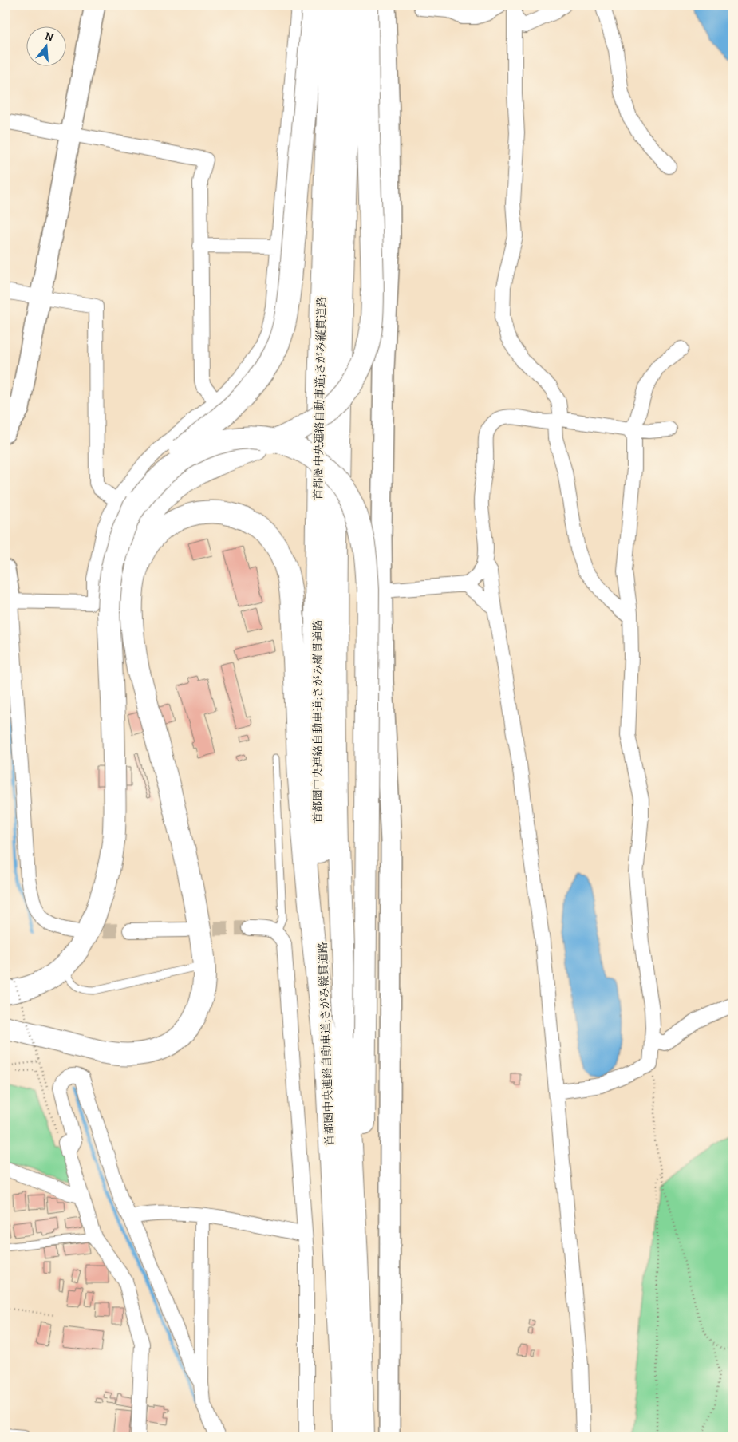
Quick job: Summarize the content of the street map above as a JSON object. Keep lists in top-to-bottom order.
{
  "streets": {
    "highway": ["首都圏中央連絡自動車道;さがみ縦貫道路"]
  },
  "north": "top"
}
